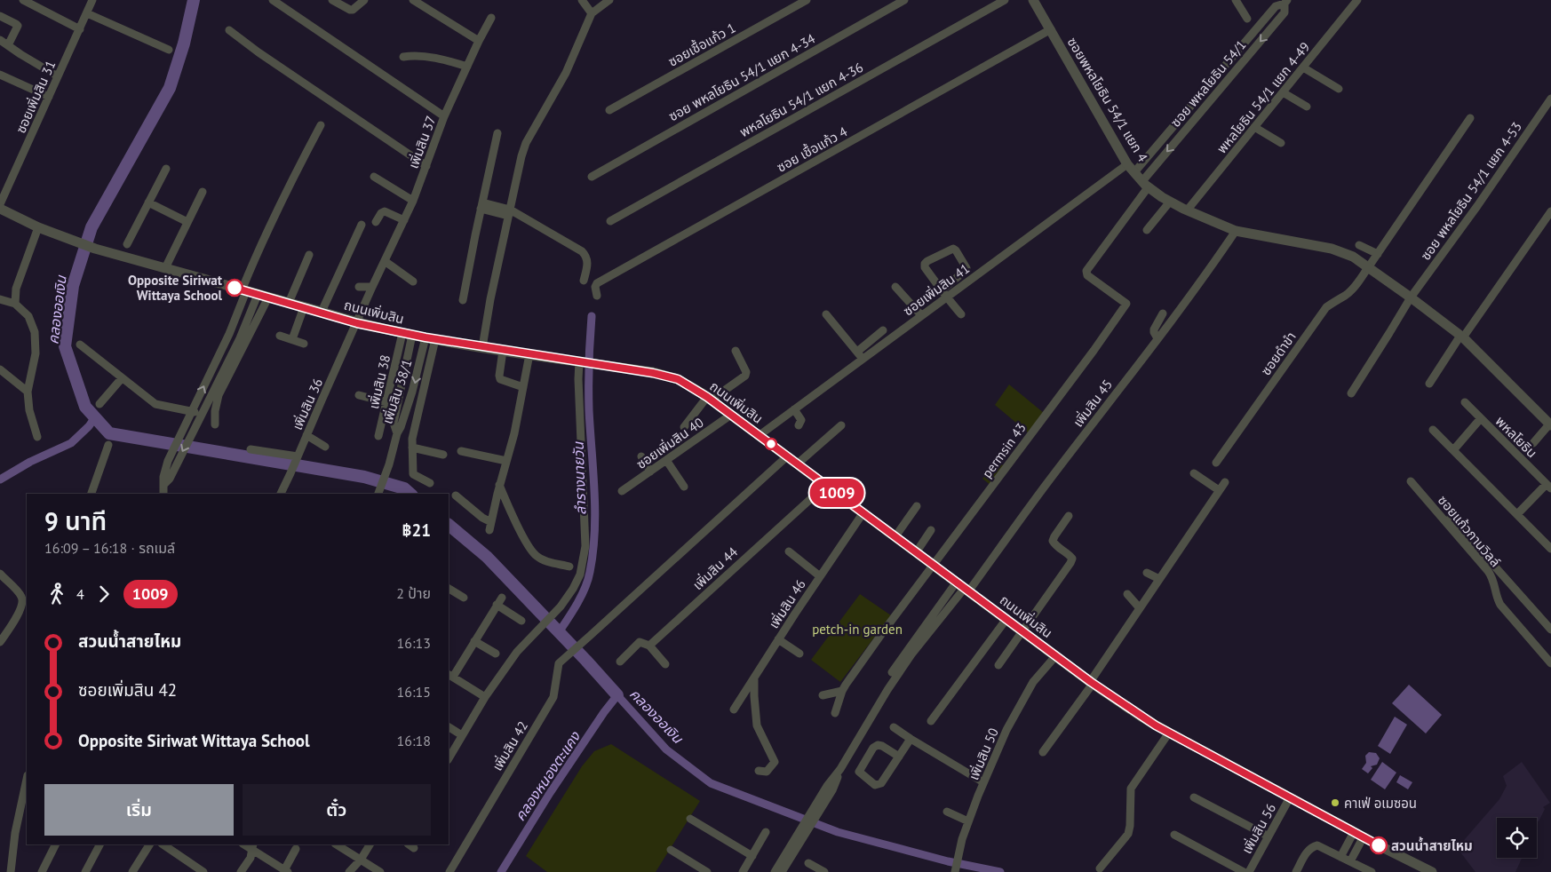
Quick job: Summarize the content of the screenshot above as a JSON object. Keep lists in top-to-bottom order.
{
  "streets": {
    "street": [
      "ซอยเชื้อแก้ว 1",
      "ซอย พหลโยธิน 54/1 แยก 4-34",
      "ซอย พหลโยธิน 54/1",
      "ซอยเพิ่มสิน 31",
      "พหลโยธิน 54/1 แยก 4-49",
      "พหลโยธิน 54/1 แยก 4-36",
      "ซอยพหลโยธิน 54/1 แยก 4",
      "เพิ่มสิน 37",
      "ซอย เชื้อแก้ว 4",
      "ซอย พหลโยธิน 54/1 แยก 4-53",
      "ซอยเพิ่มสิน 41",
      "ถนนเพิ่มสิน",
      "ซอยดำขำ",
      "เพิ่มสิน 38",
      "เพิ่มสิน 38/1",
      "เพิ่มสิน 45",
      "เพิ่มสิน 36",
      "พหลโยธิน",
      "ซอยเพิ่มสิน 40",
      "permsin 43",
      "ซอยแก้วกานวิลล์",
      "เพิ่มสิน 44",
      "เพิ่มสิน 46",
      "เพิ่มสิน 42",
      "เพิ่มสิน 50",
      "เพิ่มสิน 56"
    ]
  },
  "crossings": [
    ["ซอย พหลโยธิน 54/1", "ซอยพหลโยธิน 54/1 แยก 4"],
    ["ซอย พหลโยธิน 54/1", "permsin 43"],
    ["พหลโยธิน 54/1 แยก 4-49", "ซอยพหลโยธิน 54/1 แยก 4"],
    ["ซอยพหลโยธิน 54/1 แยก 4", "ซอย เชื้อแก้ว 4"],
    ["ซอยพหลโยธิน 54/1 แยก 4", "ซอย พหลโยธิน 54/1 แยก 4-53"],
    ["ซอยพหลโยธิน 54/1 แยก 4", "ซอยเพิ่มสิน 41"],
    ["ซอยพหลโยธิน 54/1 แยก 4", "ซอยดำขำ"],
    ["ซอยพหลโยธิน 54/1 แยก 4", "เพิ่มสิน 45"],
    ["เพิ่มสิน 37", "ถนนเพิ่มสิน"],
    ["เพิ่มสิน 37", "เพิ่มสิน 36"],
    ["ซอยเพิ่มสิน 41", "ถนนเพิ่มสิน"],
    ["ถนนเพิ่มสิน", "เพิ่มสิน 38"],
    ["ถนนเพิ่มสิน", "เพิ่มสิน 38/1"],
    ["ถนนเพิ่มสิน", "เพิ่มสิน 45"],
    ["ถนนเพิ่มสิน", "เพิ่มสิน 36"],
    ["ถนนเพิ่มสิน", "ซอยเพิ่มสิน 40"],
    ["ถนนเพิ่มสิน", "permsin 43"],
    ["ถนนเพิ่มสิน", "เพิ่มสิน 44"],
    ["ถนนเพิ่มสิน", "เพิ่มสิน 46"],
    ["ถนนเพิ่มสิน", "เพิ่มสิน 42"],
    ["ถนนเพิ่มสิน", "เพิ่มสิน 50"],
    ["ถนนเพิ่มสิน", "เพิ่มสิน 56"],
    ["เพิ่มสิน 38", "เพิ่มสิน 38/1"]
  ],
  "water": ["คลองออเงิน", "ลำรางนายวัน", "คลองหนองตะแคง"],
  "parks": ["petch-in garden"],
  "places": ["Opposite Siriwat Wittaya School", "คาเฟ่ อเมซอน", "สวนน้ำสายไหม"],
  "lines": ["bus line 1009"],
  "page": {
    "on_map": "1009",
    "heading": ["9 นาที", "16:09 – 16:18 · รถเมล์", "฿21"],
    "legs": ["4", "1009", "2 ป้าย"],
    "list": [
      {
        "name": "สวนน้ำสายไหม",
        "value": "16:13"
      },
      {
        "name": "ซอยเพิ่มสิน 42",
        "value": "16:15"
      },
      {
        "name": "Opposite Siriwat Wittaya School",
        "value": "16:18"
      }
    ],
    "buttons": ["เริ่ม", "ตั๋ว"]
  }
}
